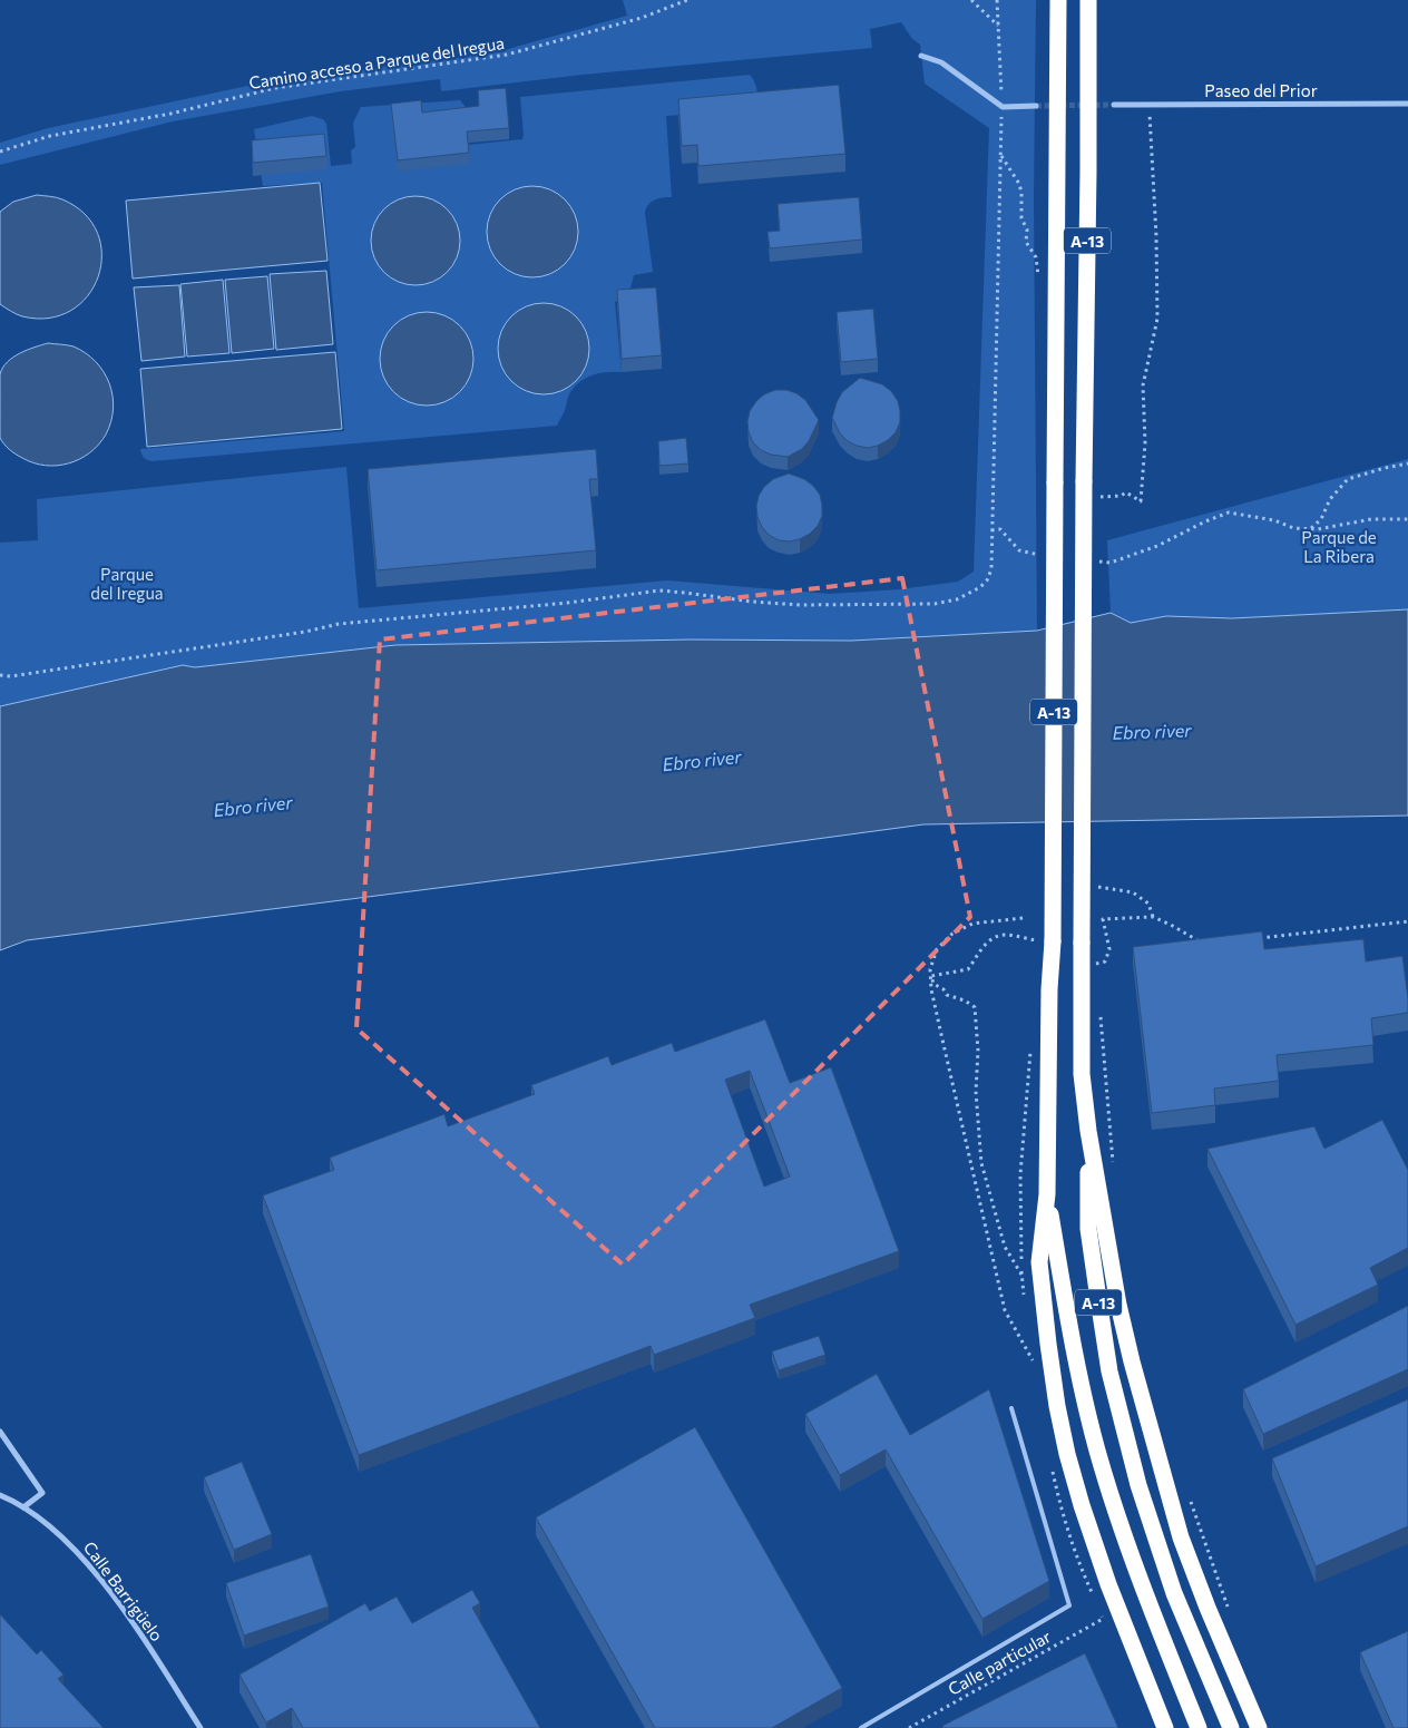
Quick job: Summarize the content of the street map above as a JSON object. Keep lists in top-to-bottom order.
{
  "streets": {
    "highway": ["A-13"],
    "street": ["Paseo del Prior", "Calle Barrigüelo"],
    "path": ["Camino acceso a Parque del Iregua", "Calle particular"]
  },
  "water": ["Ebro river"],
  "parks": ["Parque de La Ribera", "Parque del Iregua"]
}
